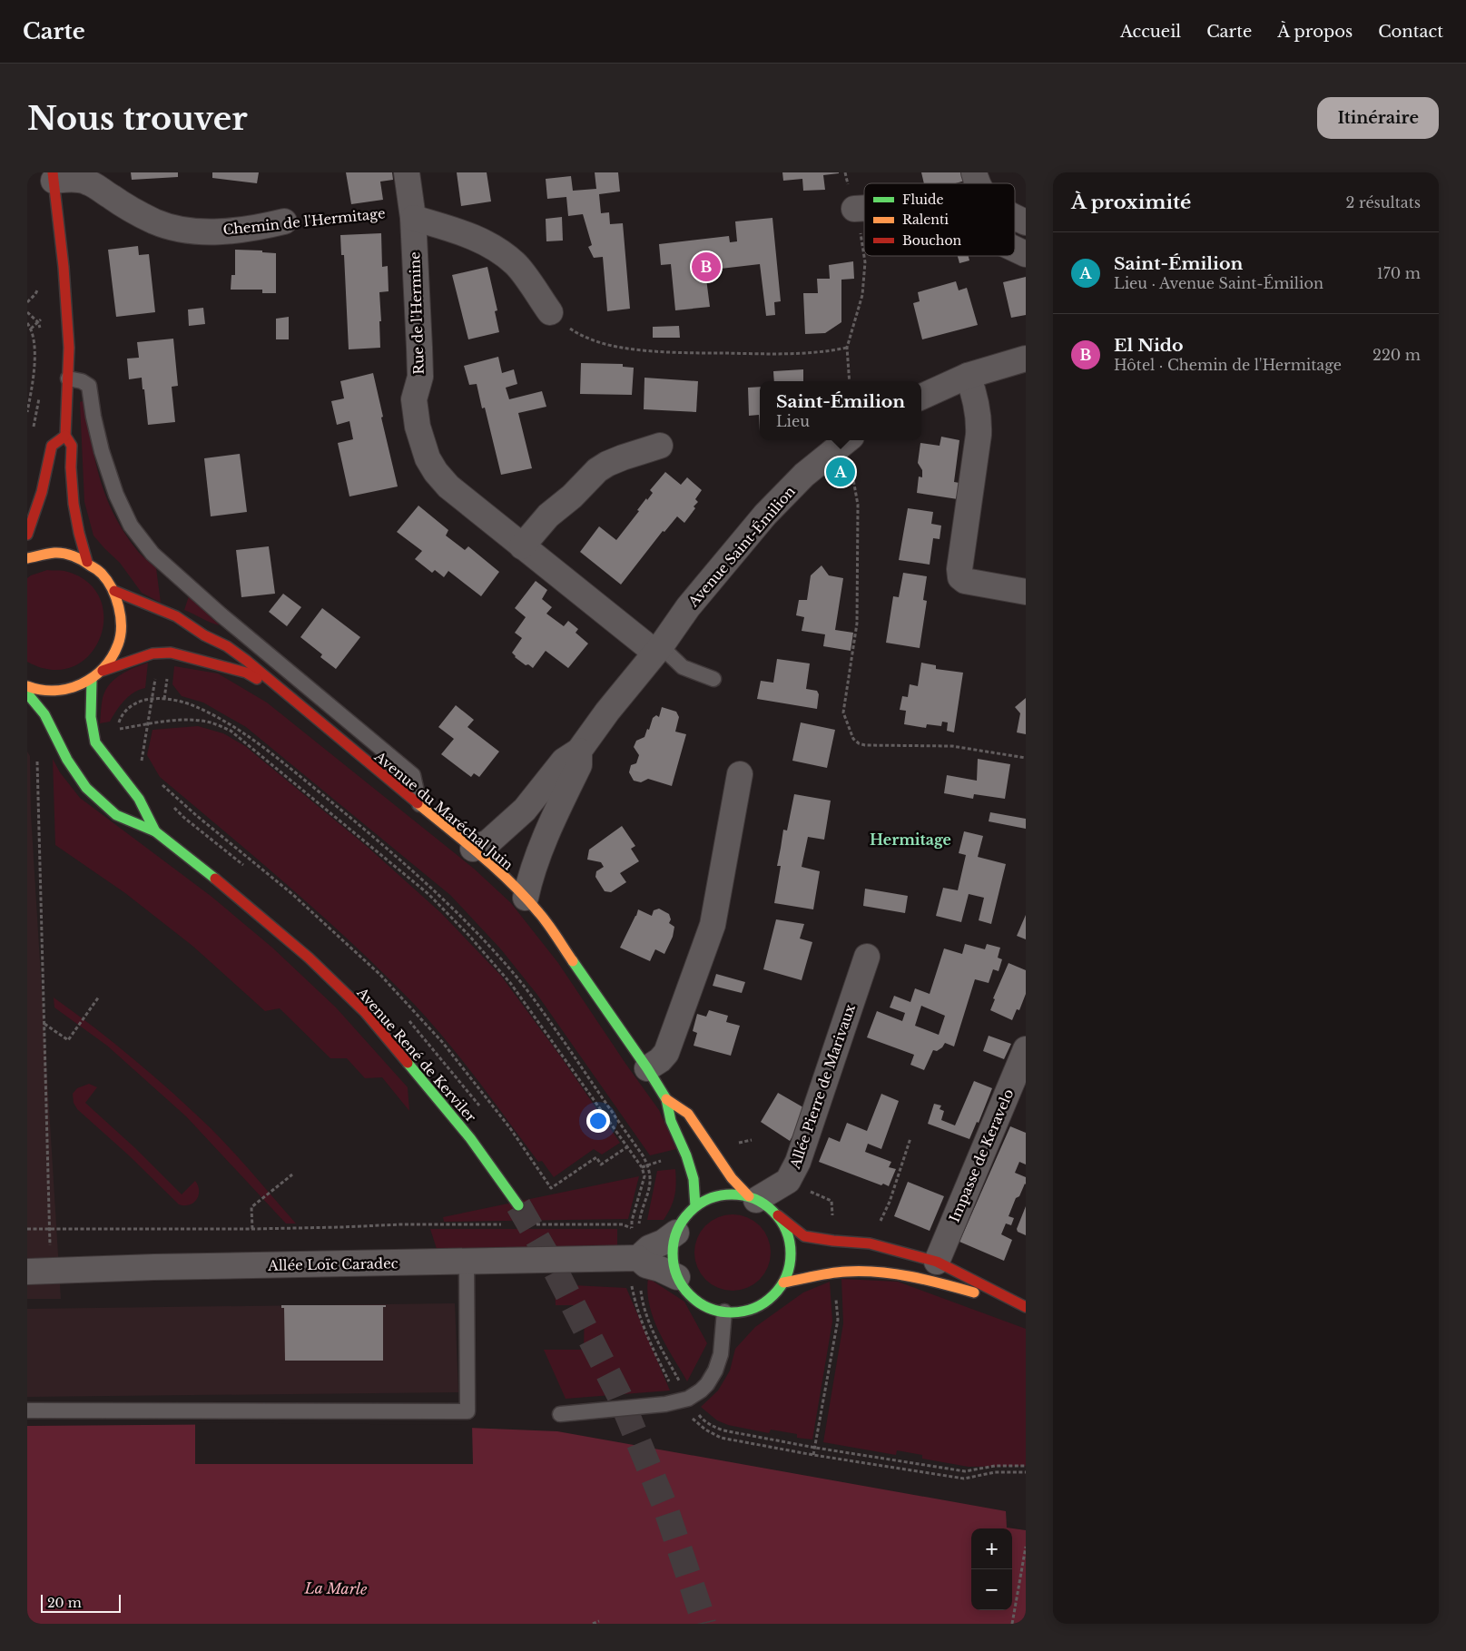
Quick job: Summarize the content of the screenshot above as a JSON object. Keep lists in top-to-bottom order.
{
  "streets": {
    "main road": ["Avenue du Maréchal Juin", "Avenue René de Kerviler"],
    "street": [
      "Chemin de l'Hermitage",
      "Rue de l'Hermine",
      "Avenue Saint-Émilion",
      "Allée Pierre de Marivaux",
      "Impasse de Keravelo",
      "Allée Loïc Caradec"
    ]
  },
  "crossings": [
    ["Chemin de l'Hermitage", "Rue de l'Hermine"],
    ["Rue de l'Hermine", "Avenue Saint-Émilion"],
    ["Avenue Saint-Émilion", "Avenue du Maréchal Juin"],
    ["Avenue du Maréchal Juin", "Allée Pierre de Marivaux"],
    ["Avenue du Maréchal Juin", "Impasse de Keravelo"],
    ["Avenue du Maréchal Juin", "Allée Loïc Caradec"],
    ["Allée Pierre de Marivaux", "Allée Loïc Caradec"]
  ],
  "districts": ["Hermitage"],
  "water": ["La Marle"],
  "legend": ["Fluide", "Ralenti", "Bouchon"],
  "scale_bar": "20 m",
  "page": {
    "header": "Carte",
    "nav": [
      "Accueil",
      "Carte",
      "À propos",
      "Contact"
    ],
    "buttons": "Itinéraire",
    "title": "Nous trouver",
    "heading": ["À proximité", "2 résultats"],
    "list": [
      {
        "mark": "A",
        "name": "Saint-Émilion",
        "note": "Lieu · Avenue Saint-Émilion",
        "value": "170 m"
      },
      {
        "mark": "B",
        "name": "El Nido",
        "note": "Hôtel · Chemin de l'Hermitage",
        "value": "220 m"
      }
    ],
    "pins": ["B", "A"],
    "popup": ["Saint-Émilion", "Lieu"],
    "map_buttons": ["+", "−"],
    "scale": "20 m"
  }
}
